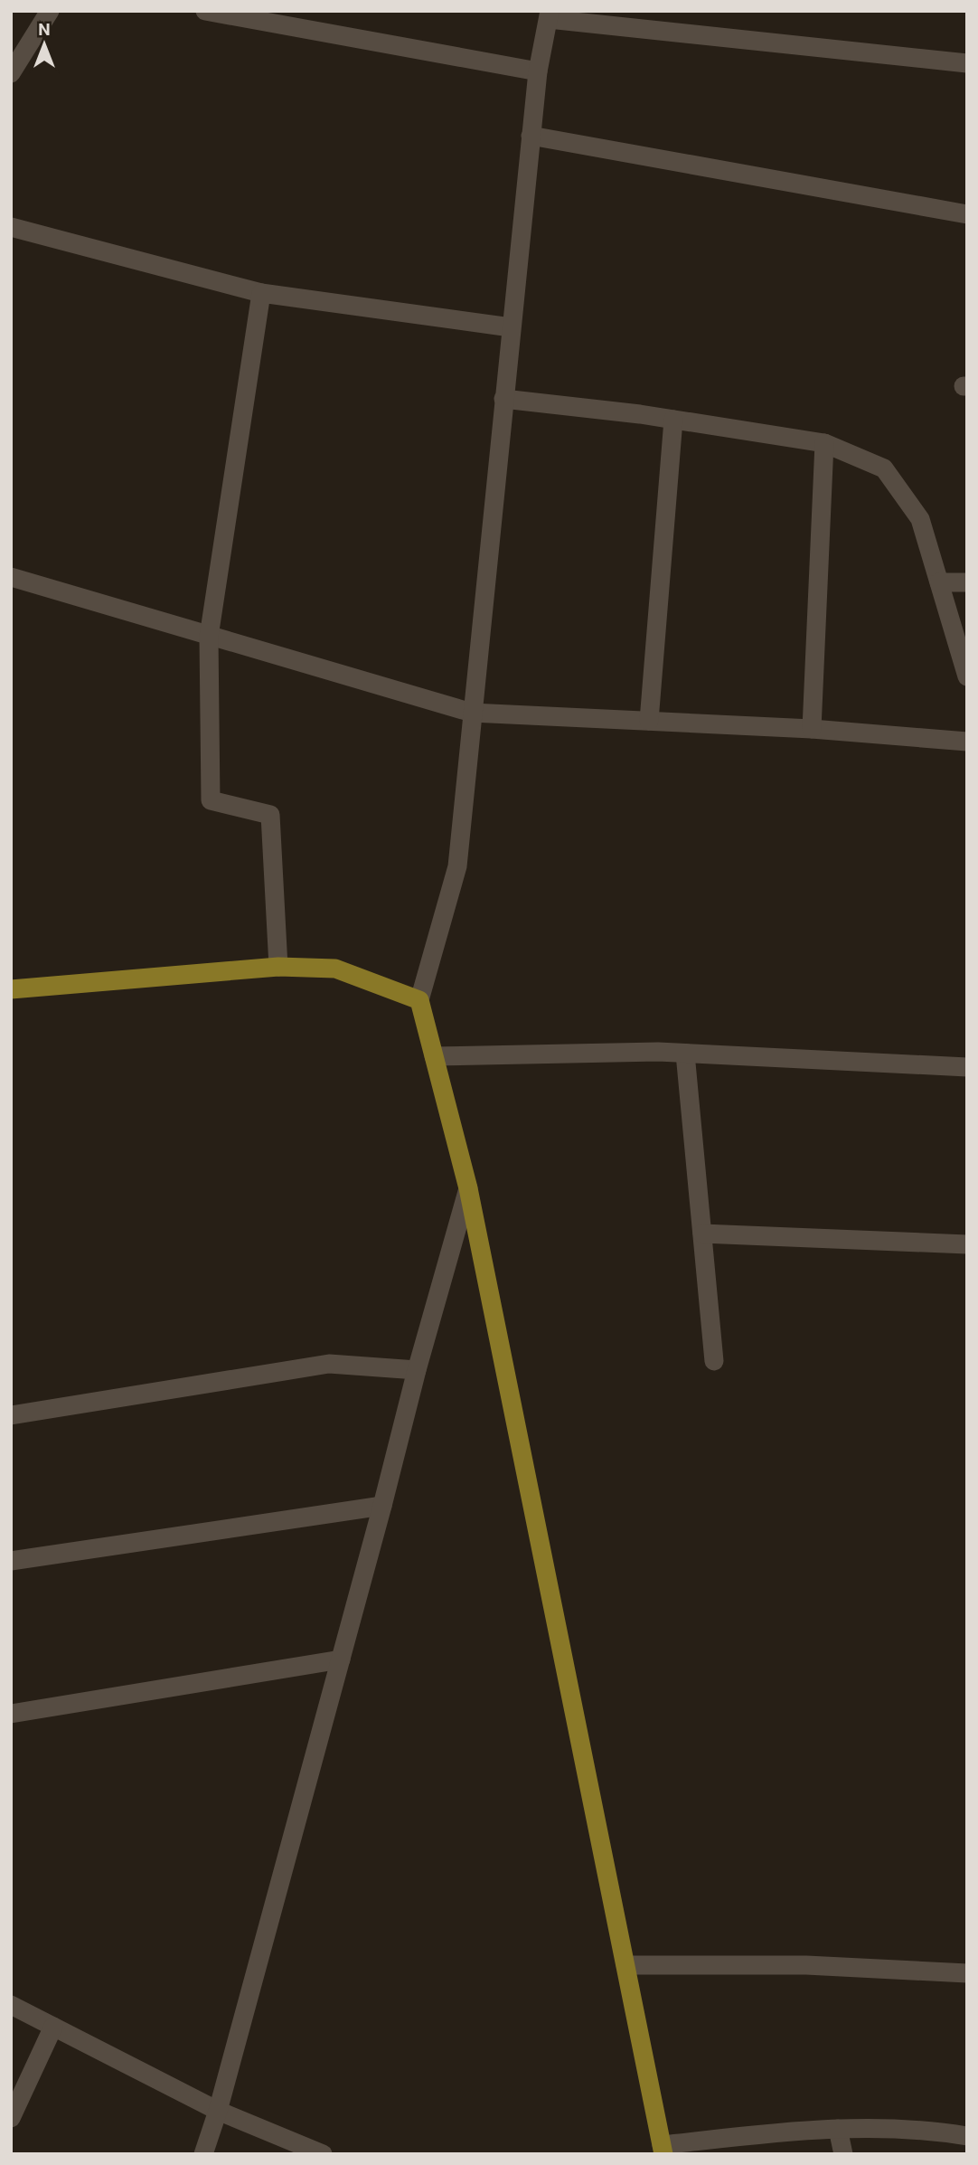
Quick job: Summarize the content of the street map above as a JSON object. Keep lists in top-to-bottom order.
{
  "north": "top"
}
